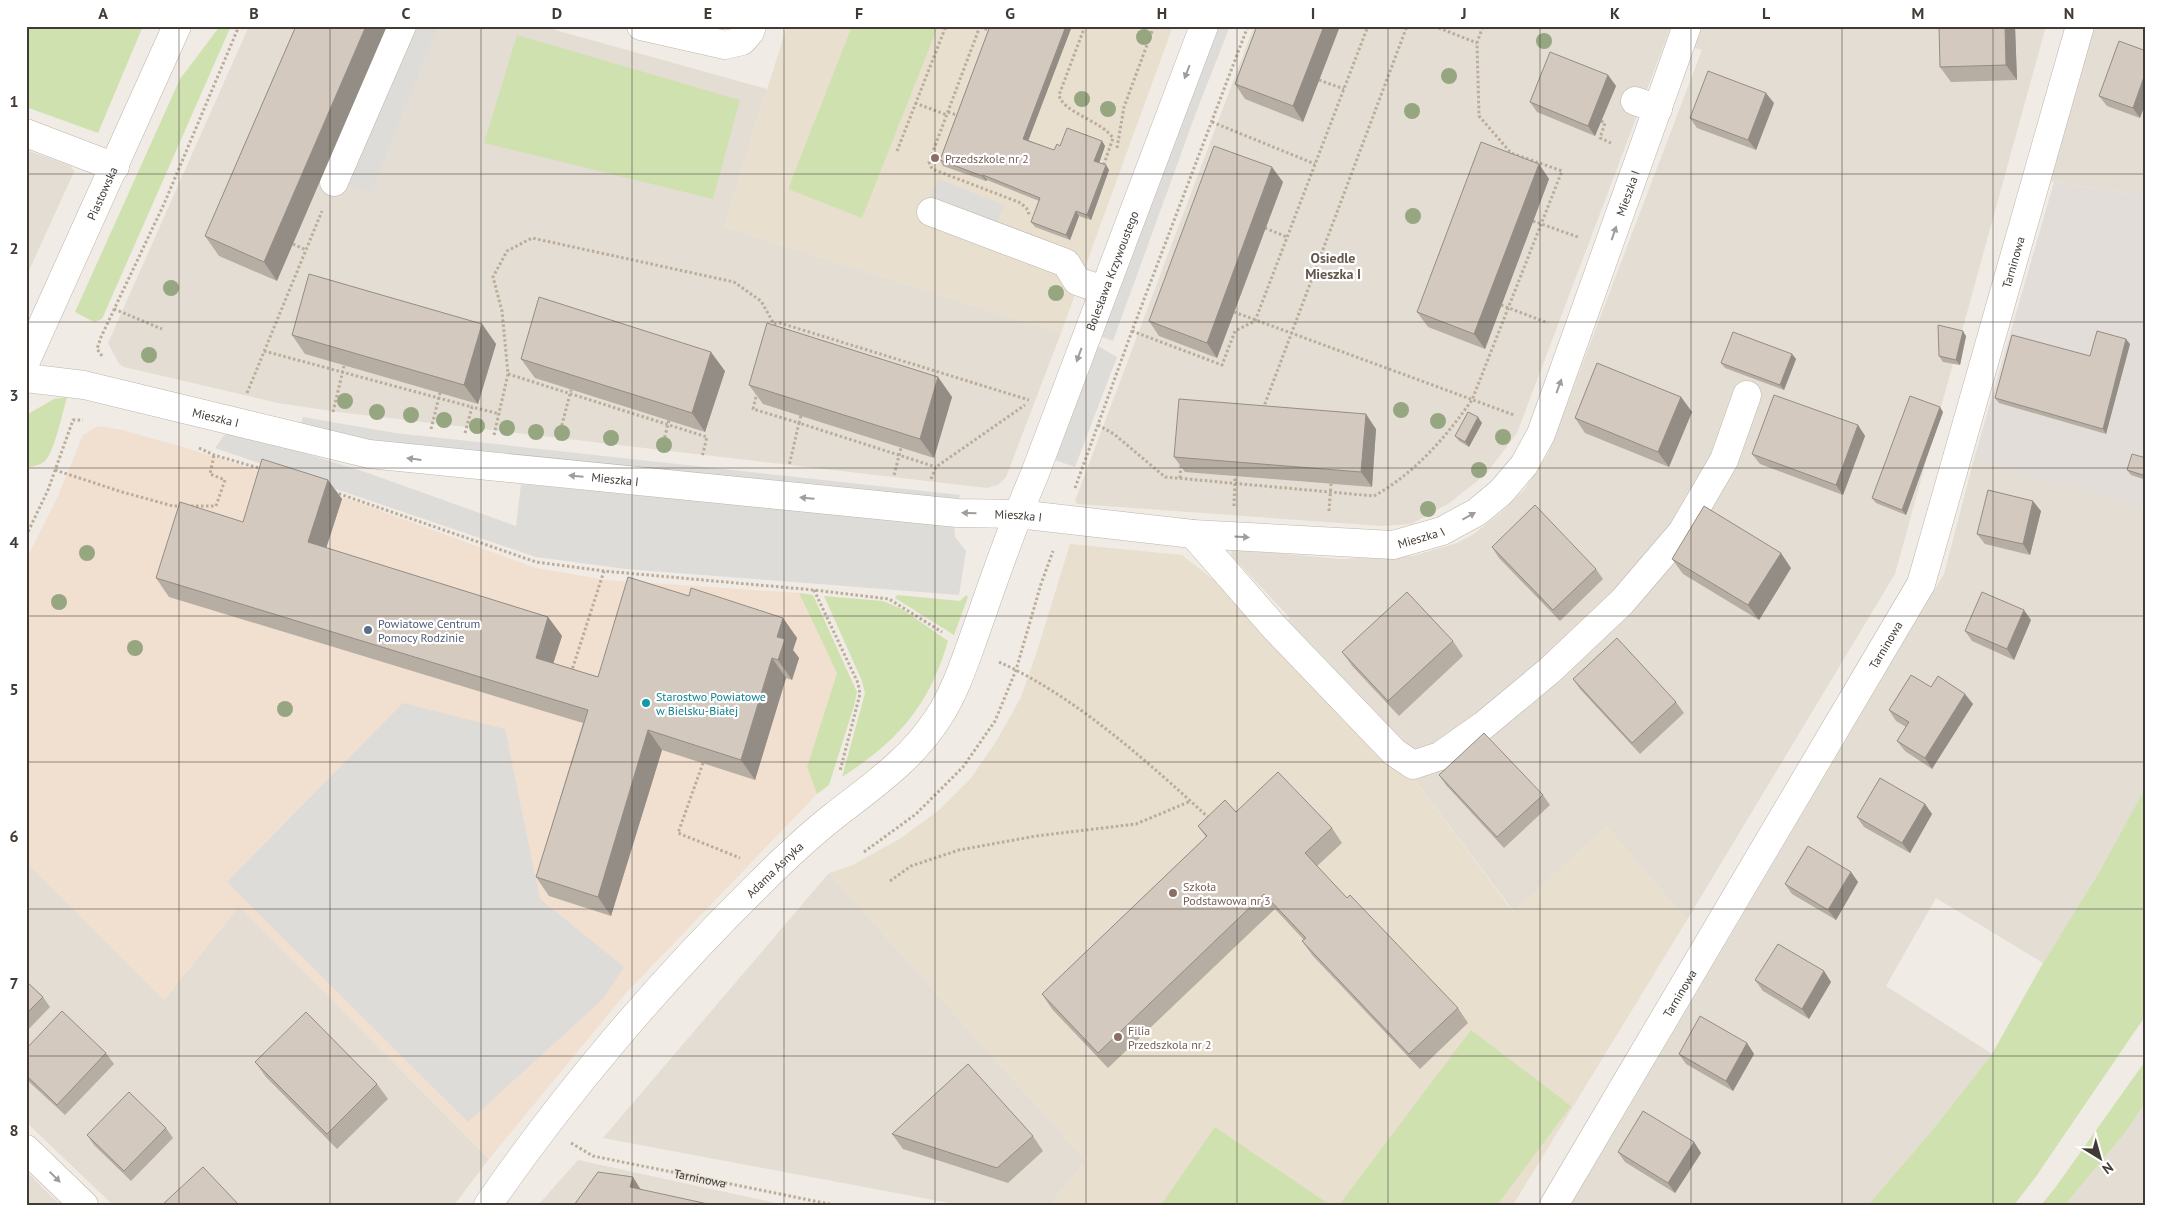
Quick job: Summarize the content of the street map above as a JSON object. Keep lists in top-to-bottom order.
{
  "streets": {
    "street": [
      "Piastowska",
      "Mieszka I",
      "Tarninowa",
      "Bolesława Krzywoustego",
      "Adama Asnyka"
    ]
  },
  "crossings": [
    ["Mieszka I", "Bolesława Krzywoustego"],
    ["Mieszka I", "Adama Asnyka"],
    ["Bolesława Krzywoustego", "Adama Asnyka"]
  ],
  "one_way": ["Bolesława Krzywoustego"],
  "districts": ["Osiedle Mieszka I"],
  "places": [
    "Przedszkole nr 2",
    "Powiatowe Centrum Pomocy Rodzinie",
    "Starostwo Powiatowe w Bielsku-Białej",
    "Szkoła Podstawowa nr 3",
    "Filia Przedszkola nr 2"
  ],
  "north": "bottom right",
  "grid": {
    "columns": [
      "A",
      "B",
      "C",
      "D",
      "E",
      "F",
      "G",
      "H",
      "I",
      "J",
      "K",
      "L",
      "M",
      "N"
    ],
    "rows": [
      "1",
      "2",
      "3",
      "4",
      "5",
      "6",
      "7",
      "8"
    ]
  }
}
